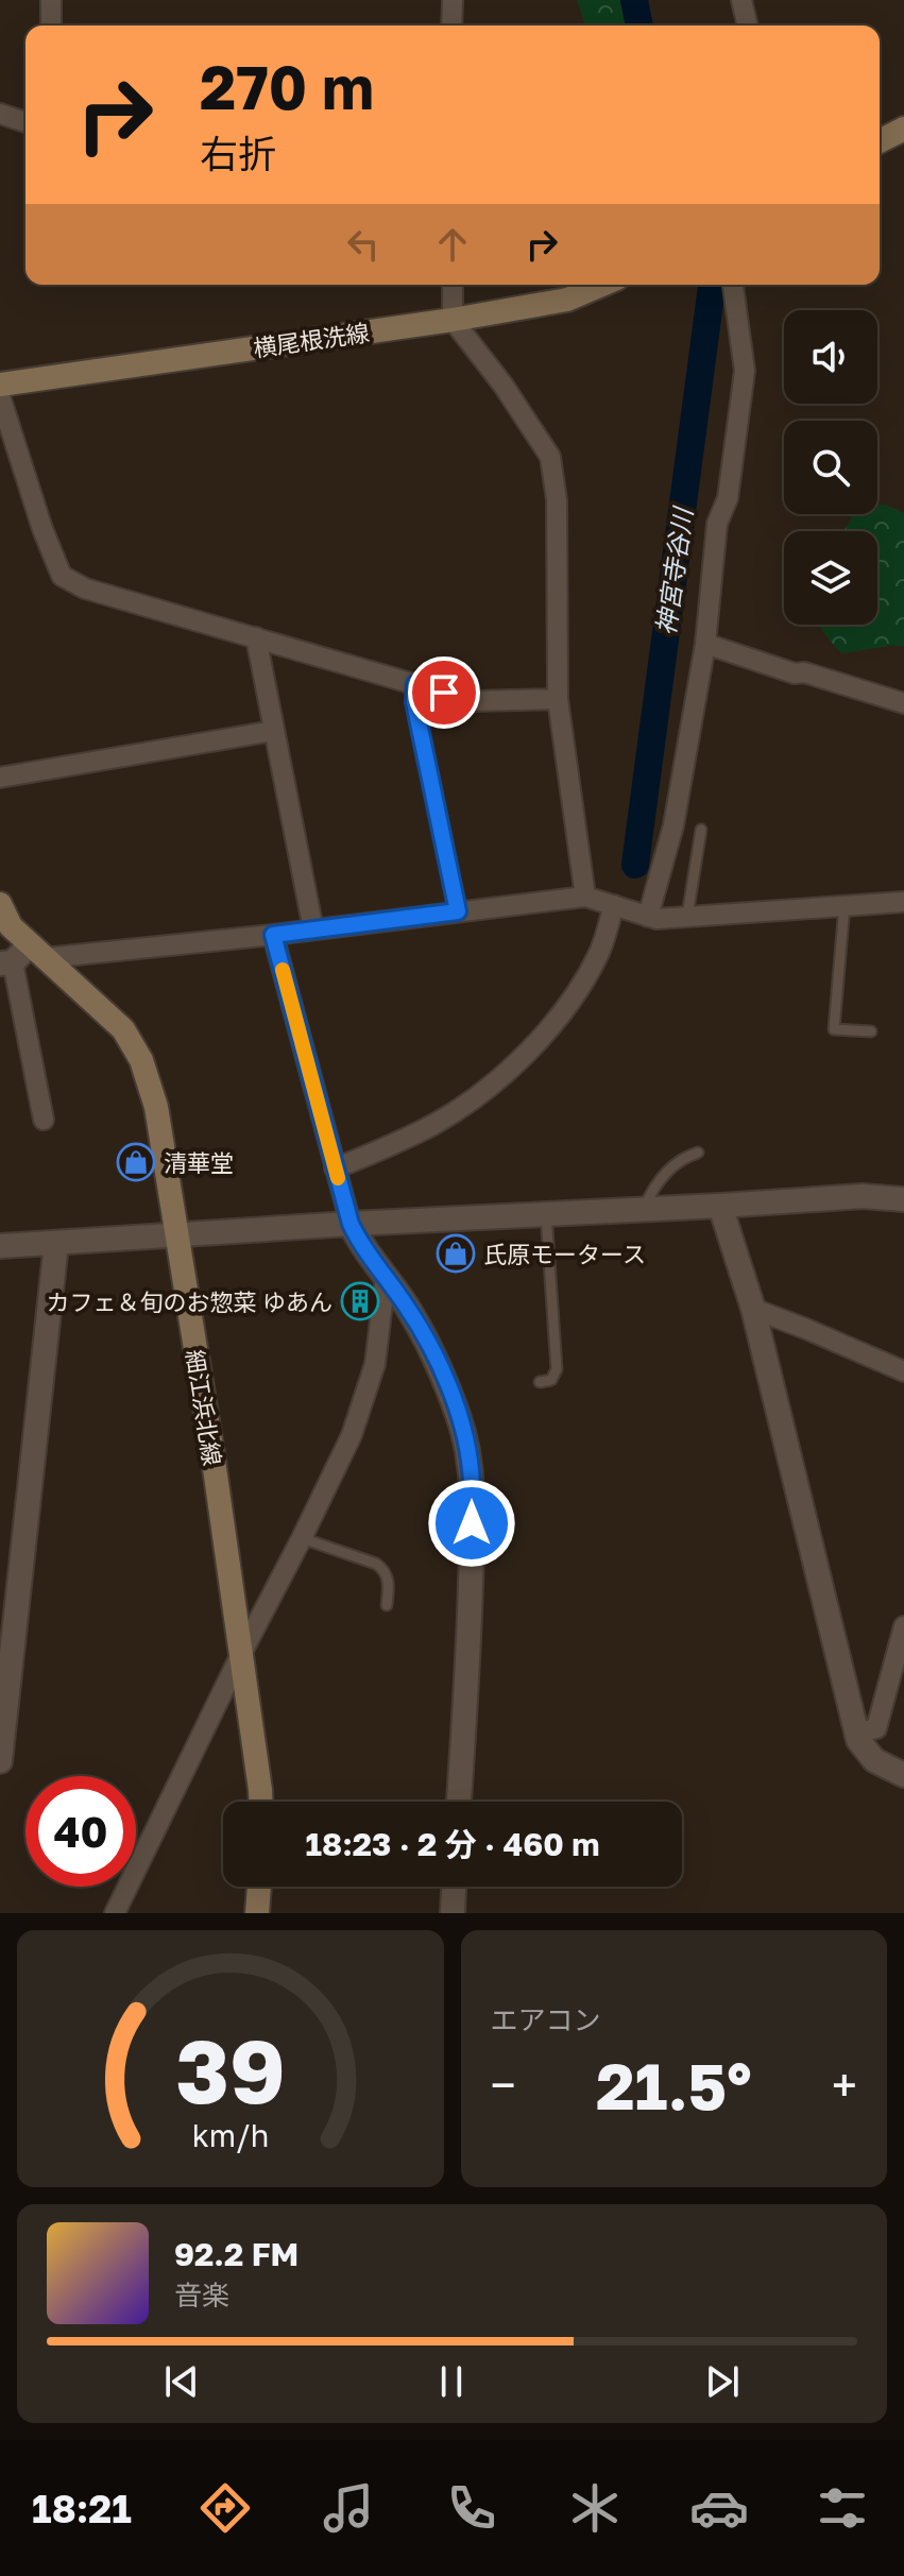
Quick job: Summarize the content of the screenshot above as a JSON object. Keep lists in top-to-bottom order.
{
  "streets": {
    "main road": ["横尾根洗線", "細江浜北線"]
  },
  "water": ["神宮寺谷川"],
  "places": {
    "shop": ["清華堂", "氏原モータース"],
    "building": ["カフェ＆旬のお惣菜 ゆあん"]
  },
  "page": {
    "turn": ["270 m", "右折"],
    "limit": "40",
    "trip": "18:23 · 2 分 · 460 m",
    "tile": "エアコン",
    "heat": ["−", "21.5°", "+"],
    "song": ["92.2 FM", "音楽"],
    "tabs": "18:21",
    "gauge": ["39", "km/h"]
  }
}
